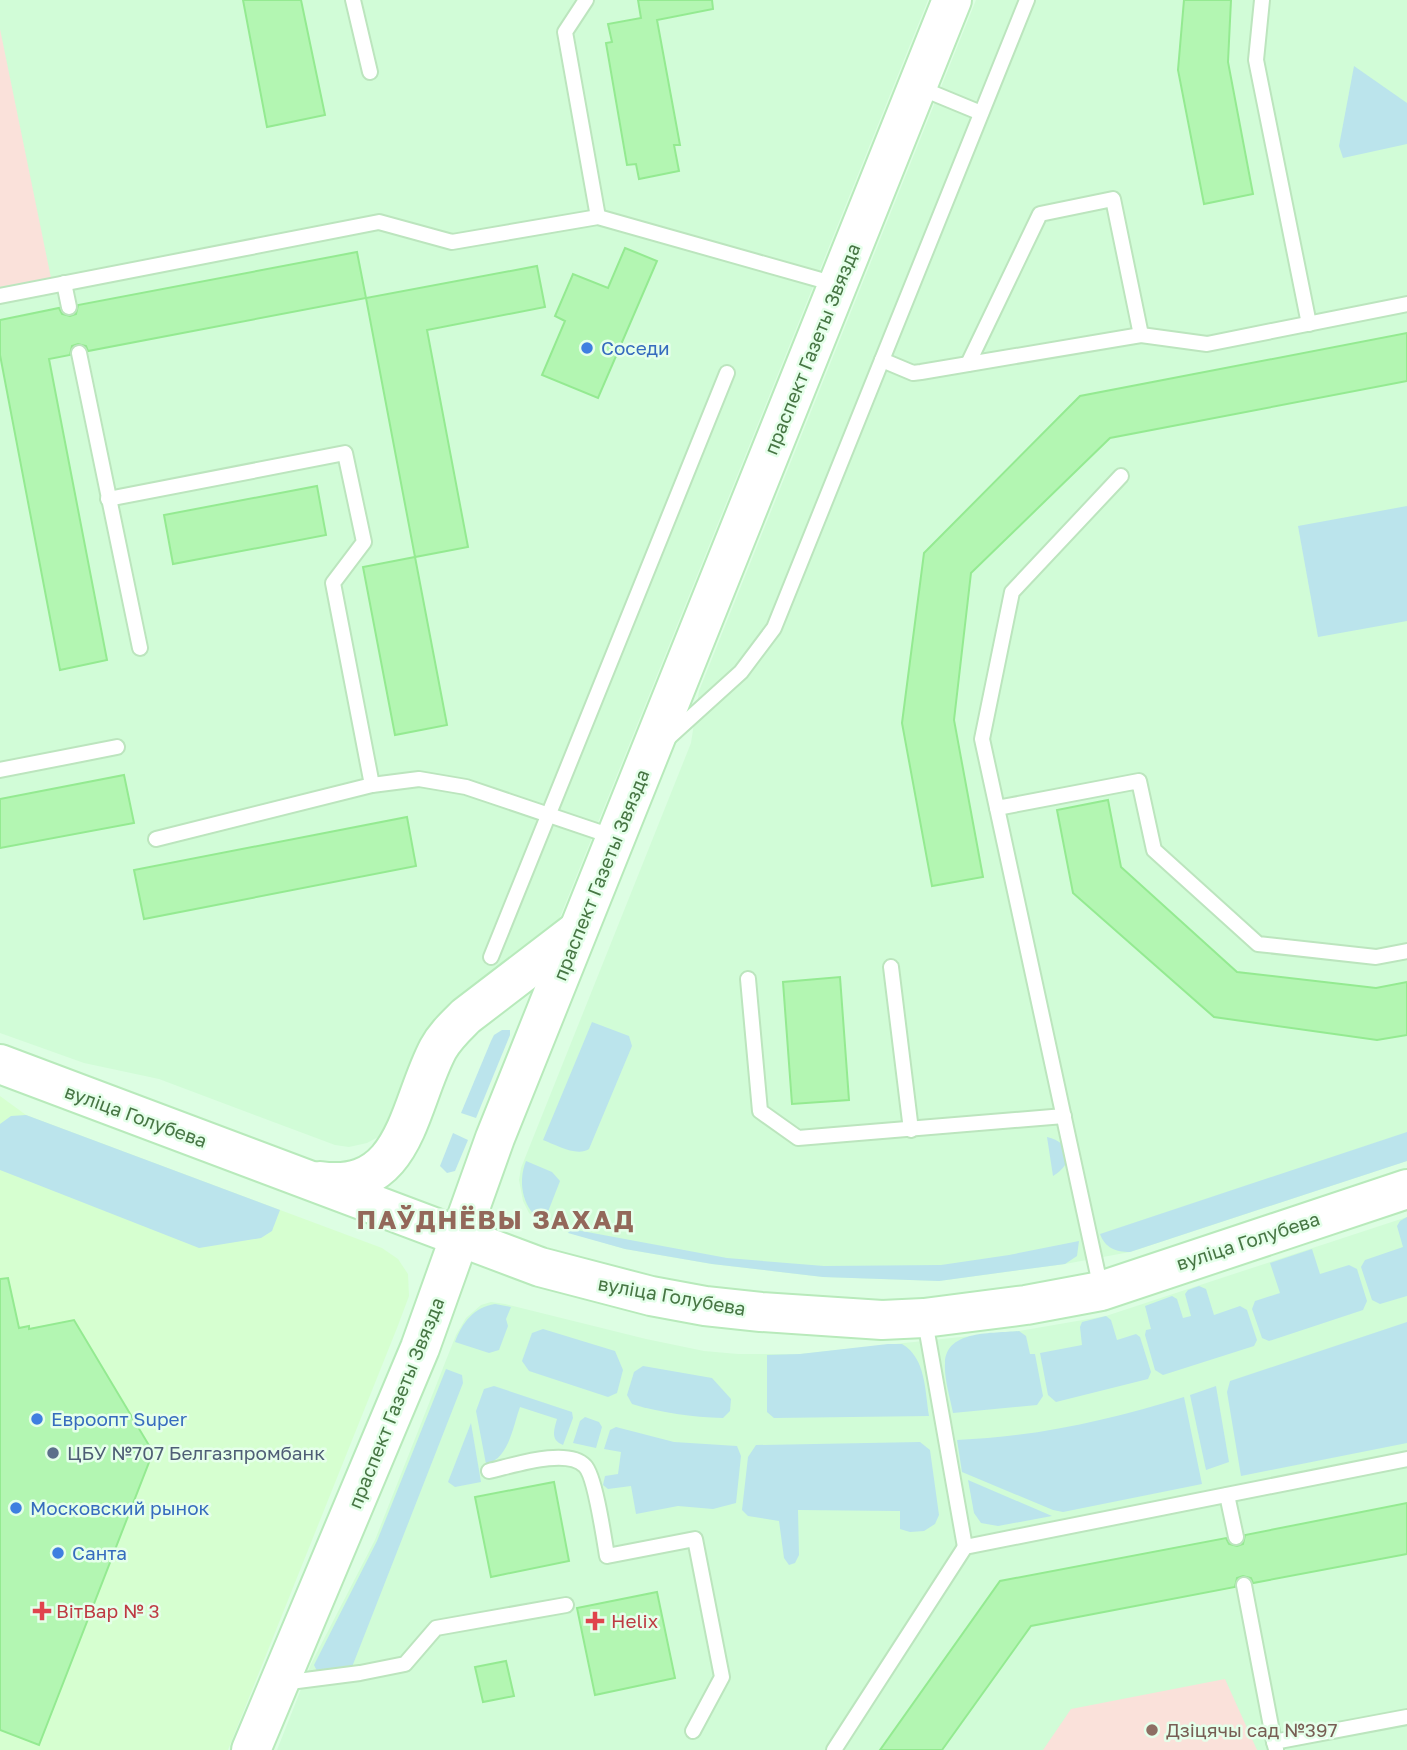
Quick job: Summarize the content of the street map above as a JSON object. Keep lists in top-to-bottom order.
{
  "streets": {
    "main road": ["праспект Газеты Звязда", "вуліца Голубева"]
  },
  "crossings": [
    ["праспект Газеты Звязда", "вуліца Голубева"]
  ],
  "districts": ["ПАЎДНЁВЫ ЗАХАД"],
  "places": {
    "other": [
      "Соседи",
      "Евроопт Super",
      "ЦБУ №707 Белгазпромбанк",
      "Московский рынок",
      "Санта",
      "Дзіцячы сад №397"
    ],
    "health": ["ВітВар № 3", "Helix"]
  }
}
